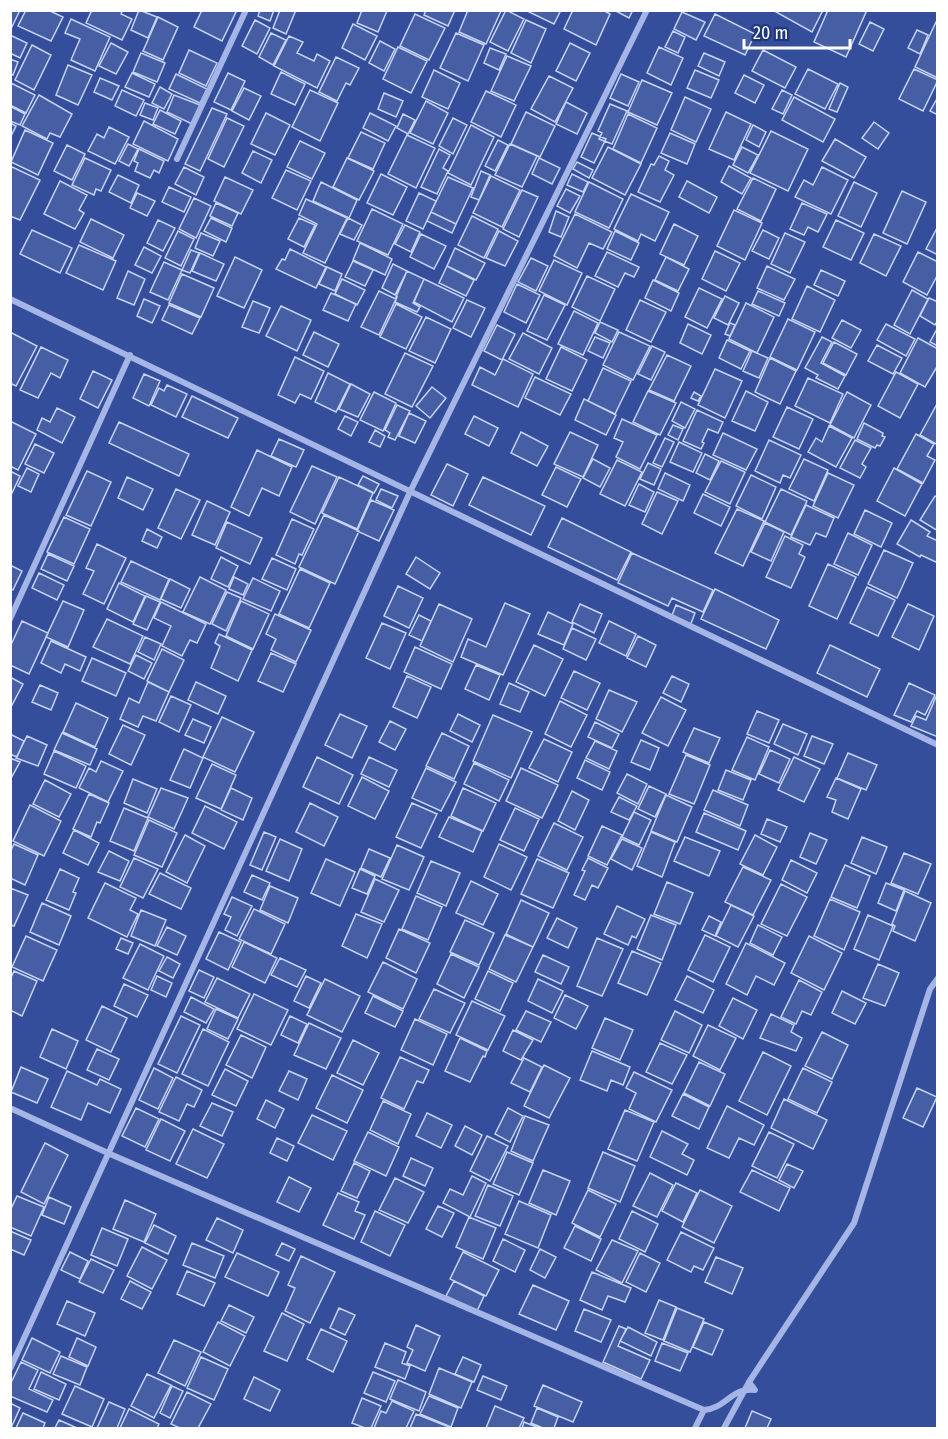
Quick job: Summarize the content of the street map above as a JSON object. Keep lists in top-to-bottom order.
{
  "scale_bar": "20 m"
}
